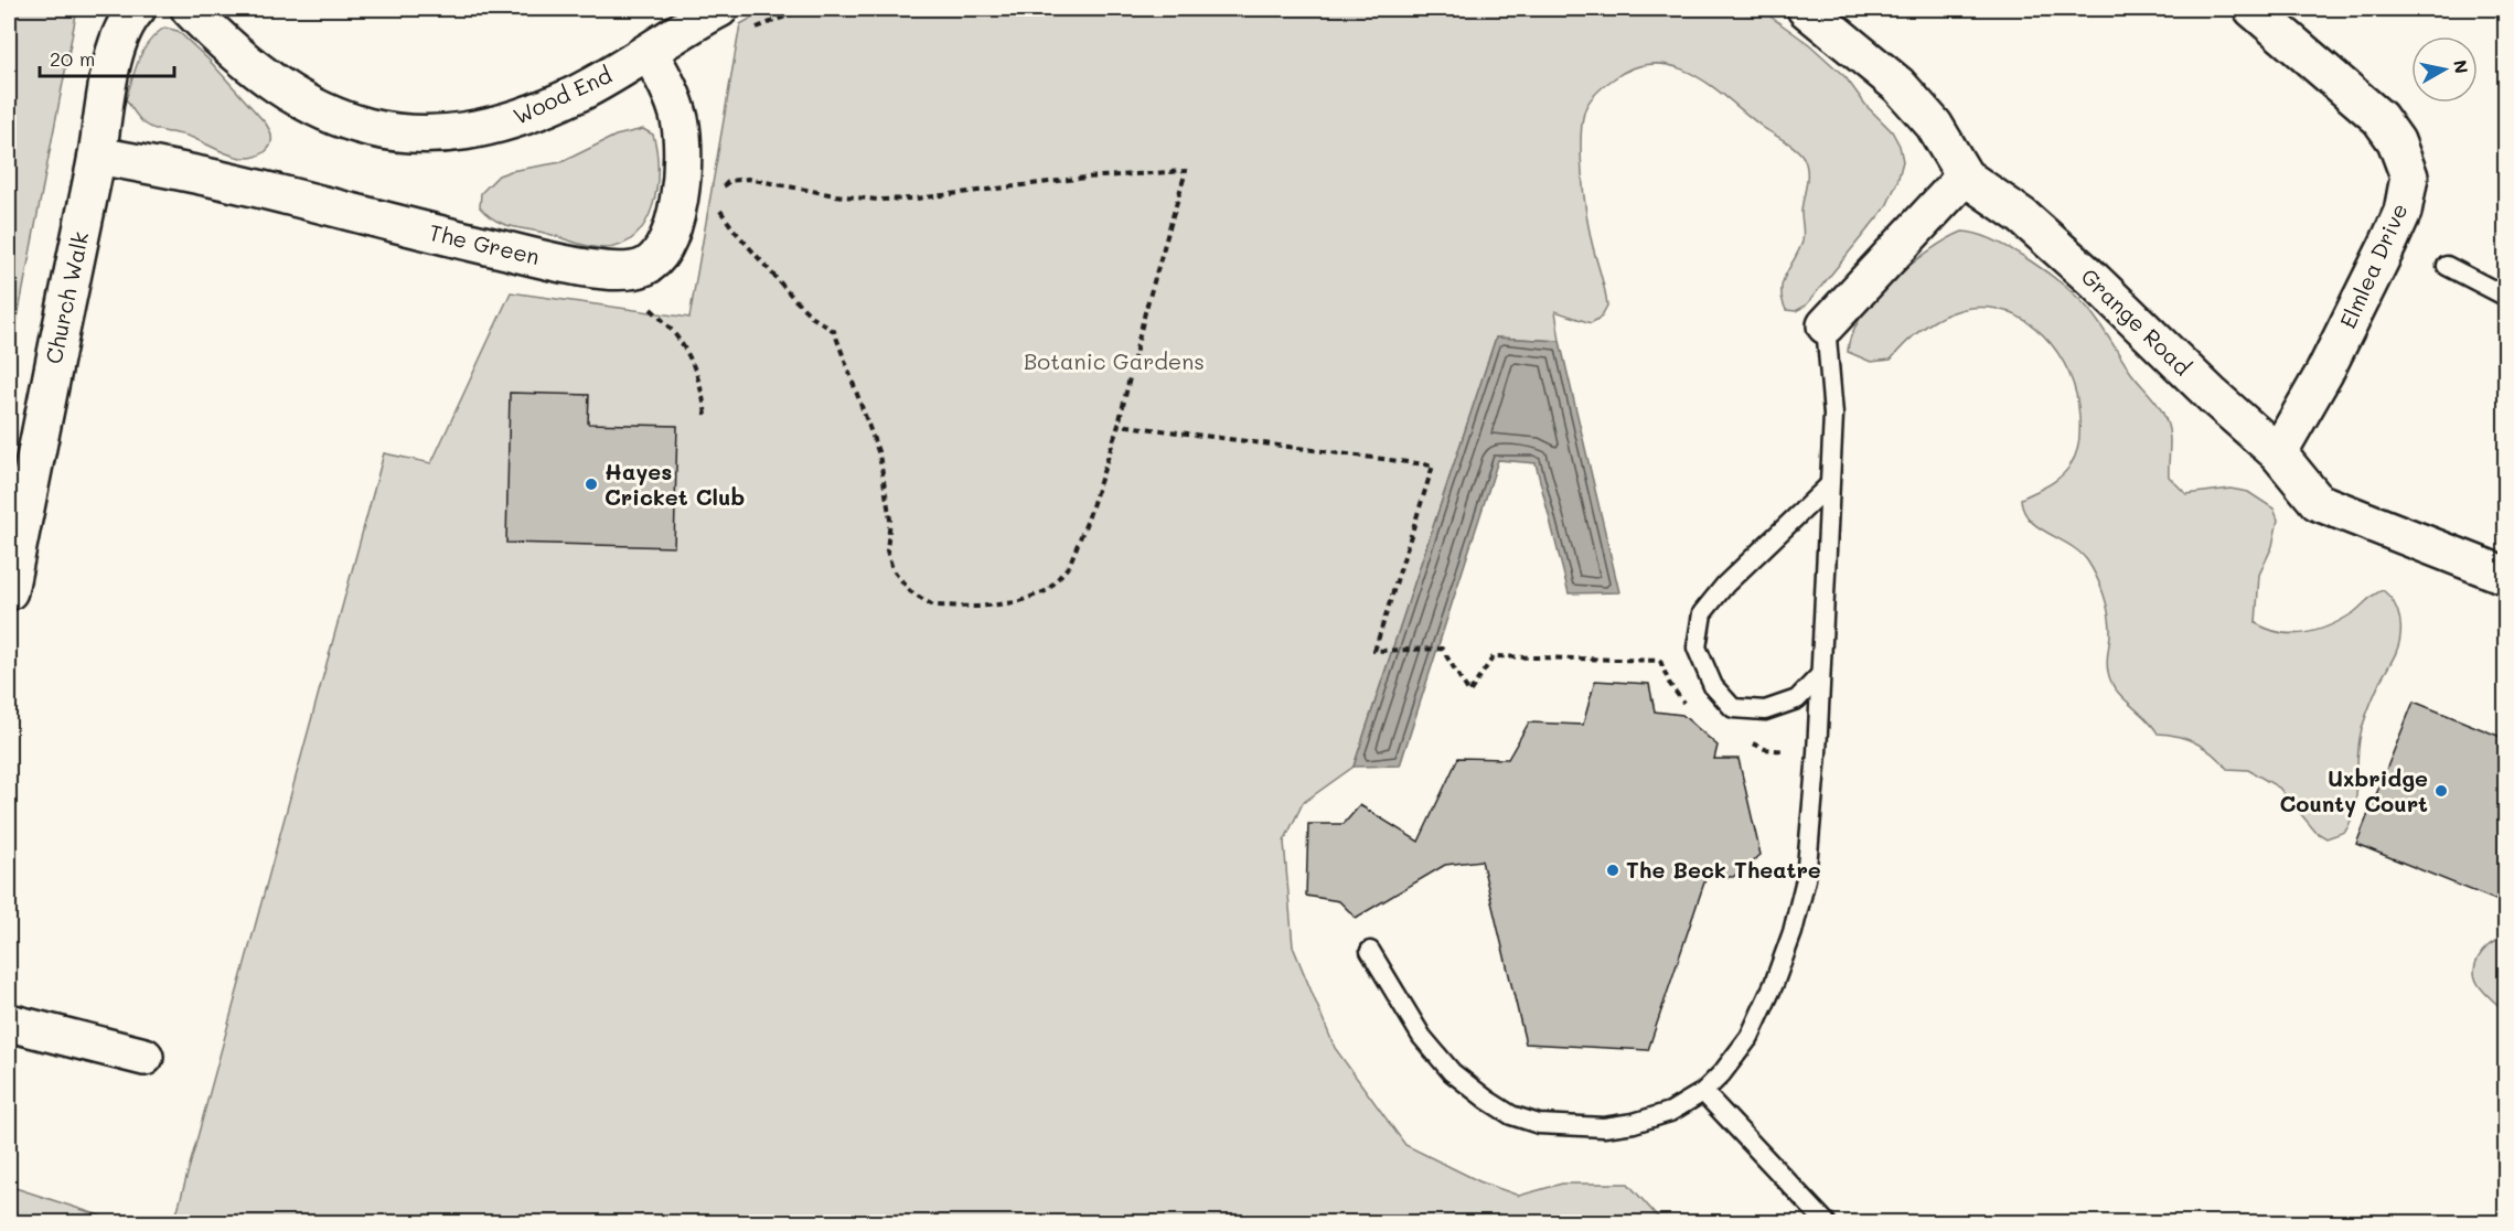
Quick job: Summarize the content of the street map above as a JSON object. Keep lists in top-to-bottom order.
{
  "streets": {
    "street": [
      "Wood End",
      "The Green",
      "Elmlea Drive",
      "Church Walk",
      "Grange Road"
    ]
  },
  "crossings": [
    ["Wood End", "The Green"],
    ["The Green", "Church Walk"],
    ["Elmlea Drive", "Grange Road"]
  ],
  "parks": ["Botanic Gardens"],
  "places": ["Hayes Cricket Club", "Uxbridge County Court", "The Beck Theatre"],
  "scale_bar": "20 m",
  "north": "right"
}
